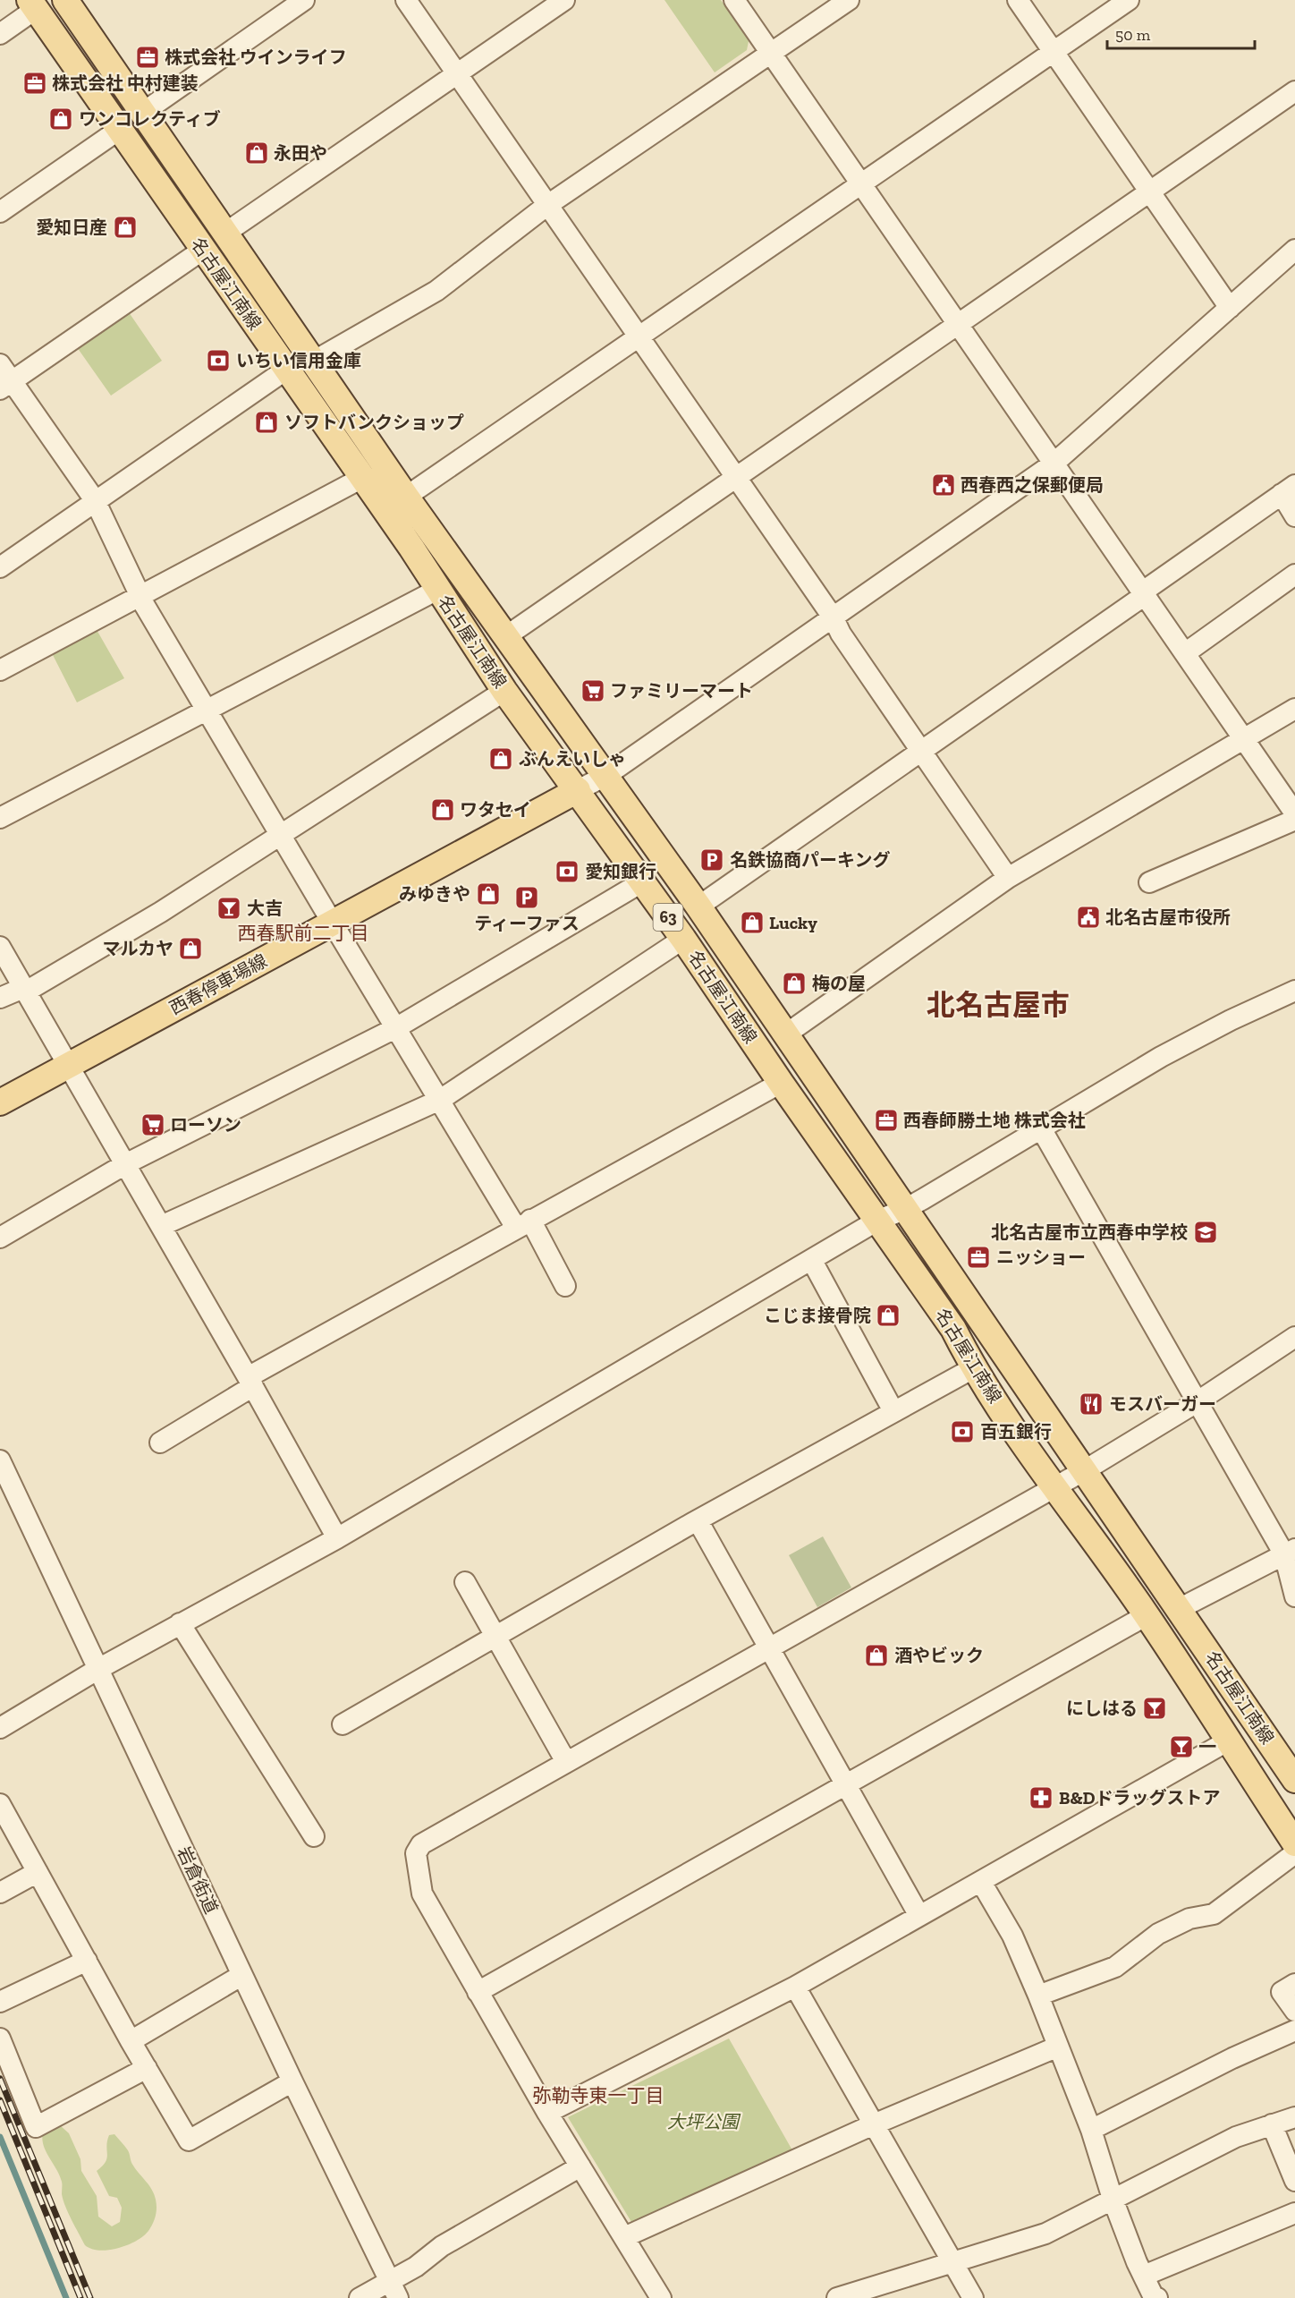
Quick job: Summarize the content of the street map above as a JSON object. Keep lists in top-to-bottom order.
{
  "streets": {
    "main road": ["名古屋江南線", "63", "西春停車場線"],
    "street": ["岩倉街道"]
  },
  "crossings": [
    ["名古屋江南線", "西春停車場線"]
  ],
  "districts": ["西春駅前二丁目", "北名古屋市", "弥勒寺東一丁目"],
  "parks": ["大坪公園"],
  "places": {
    "office": [
      "株式会社 ウインライフ",
      "株式会社 中村建装",
      "西春師勝土地 株式会社",
      "ニッショー"
    ],
    "shop": [
      "ワンコレクティブ",
      "永田や",
      "愛知日産",
      "ソフトバンクショップ",
      "ぶんえいしゃ",
      "ワタセイ",
      "みゆきや",
      "Lucky",
      "マルカヤ",
      "梅の屋",
      "こじま接骨院",
      "酒やビック"
    ],
    "bank": ["いちい信用金庫", "愛知銀行", "百五銀行"],
    "public building": ["西春西之保郵便局", "北名古屋市役所"],
    "supermarket": ["ファミリーマート", "ローソン"],
    "parking": ["名鉄協商パーキング", "ティーファス"],
    "bar": ["大吉", "にしはる", "一"],
    "school or university": ["北名古屋市立西春中学校"],
    "restaurant": ["モスバーガー"],
    "pharmacy": ["B&Dドラッグストア"]
  },
  "scale_bar": "50 m"
}
